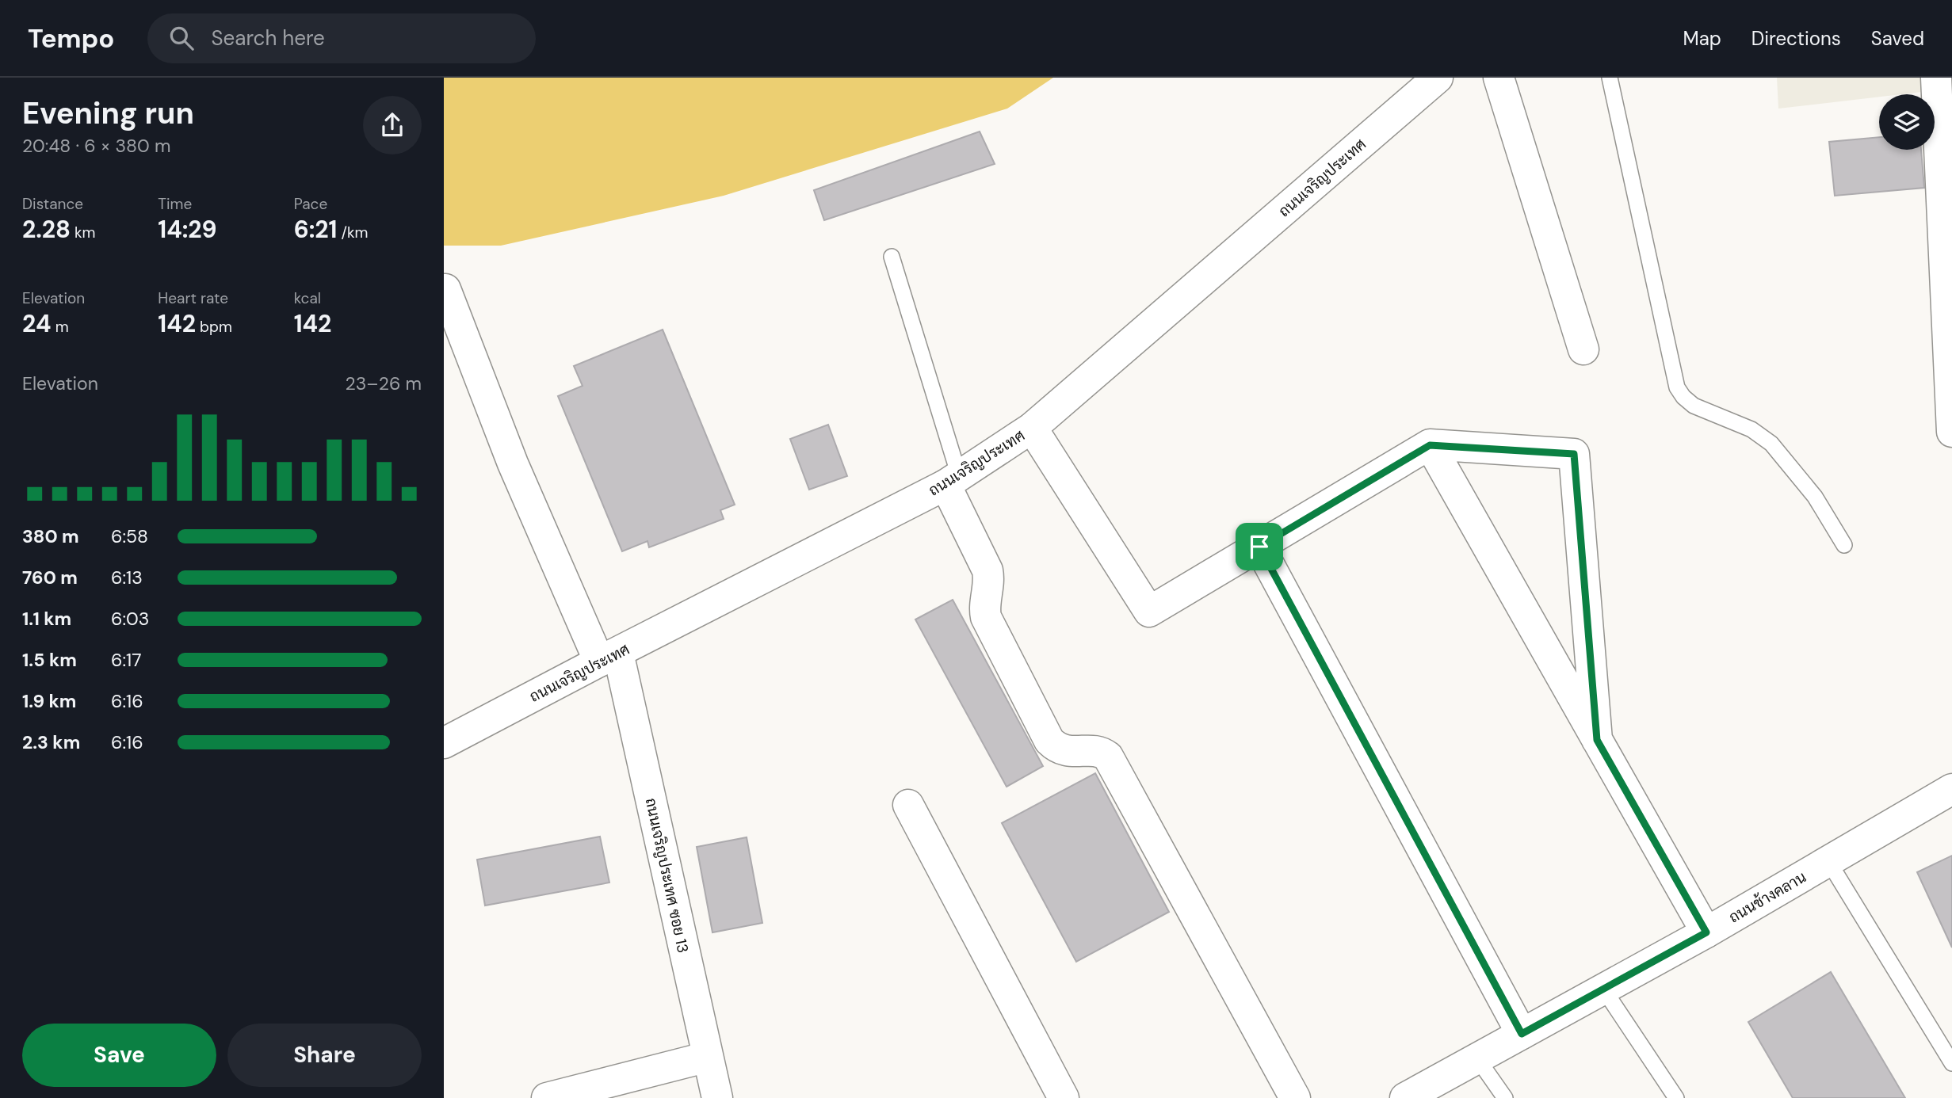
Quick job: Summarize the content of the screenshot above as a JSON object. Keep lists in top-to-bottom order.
{
  "streets": {
    "street": ["ถนนเจริญประเทศ", "ถนนเจริญประเทศ ซอย 13", "ถนนช้างคลาน"]
  },
  "crossings": [
    ["ถนนเจริญประเทศ", "ถนนเจริญประเทศ ซอย 13"]
  ],
  "page": {
    "header": "Tempo",
    "search": "Search here",
    "nav": ["Map", "Directions", "Saved"],
    "heading": ["Evening run", "20:48 · 6 × 380 m"],
    "stats": [
      ["Distance", "2.28 km"],
      ["Time", "14:29"],
      ["Pace", "6:21 /km"],
      ["Elevation", "24 m"],
      ["Heart rate", "142 bpm"],
      ["kcal", "142"]
    ],
    "chart": ["Elevation", "23–26 m"],
    "list": [
      {
        "name": "380 m",
        "note": "6:58"
      },
      {
        "name": "760 m",
        "note": "6:13"
      },
      {
        "name": "1.1 km",
        "note": "6:03"
      },
      {
        "name": "1.5 km",
        "note": "6:17"
      },
      {
        "name": "1.9 km",
        "note": "6:16"
      },
      {
        "name": "2.3 km",
        "note": "6:16"
      }
    ],
    "buttons": ["Save", "Share"]
  }
}
